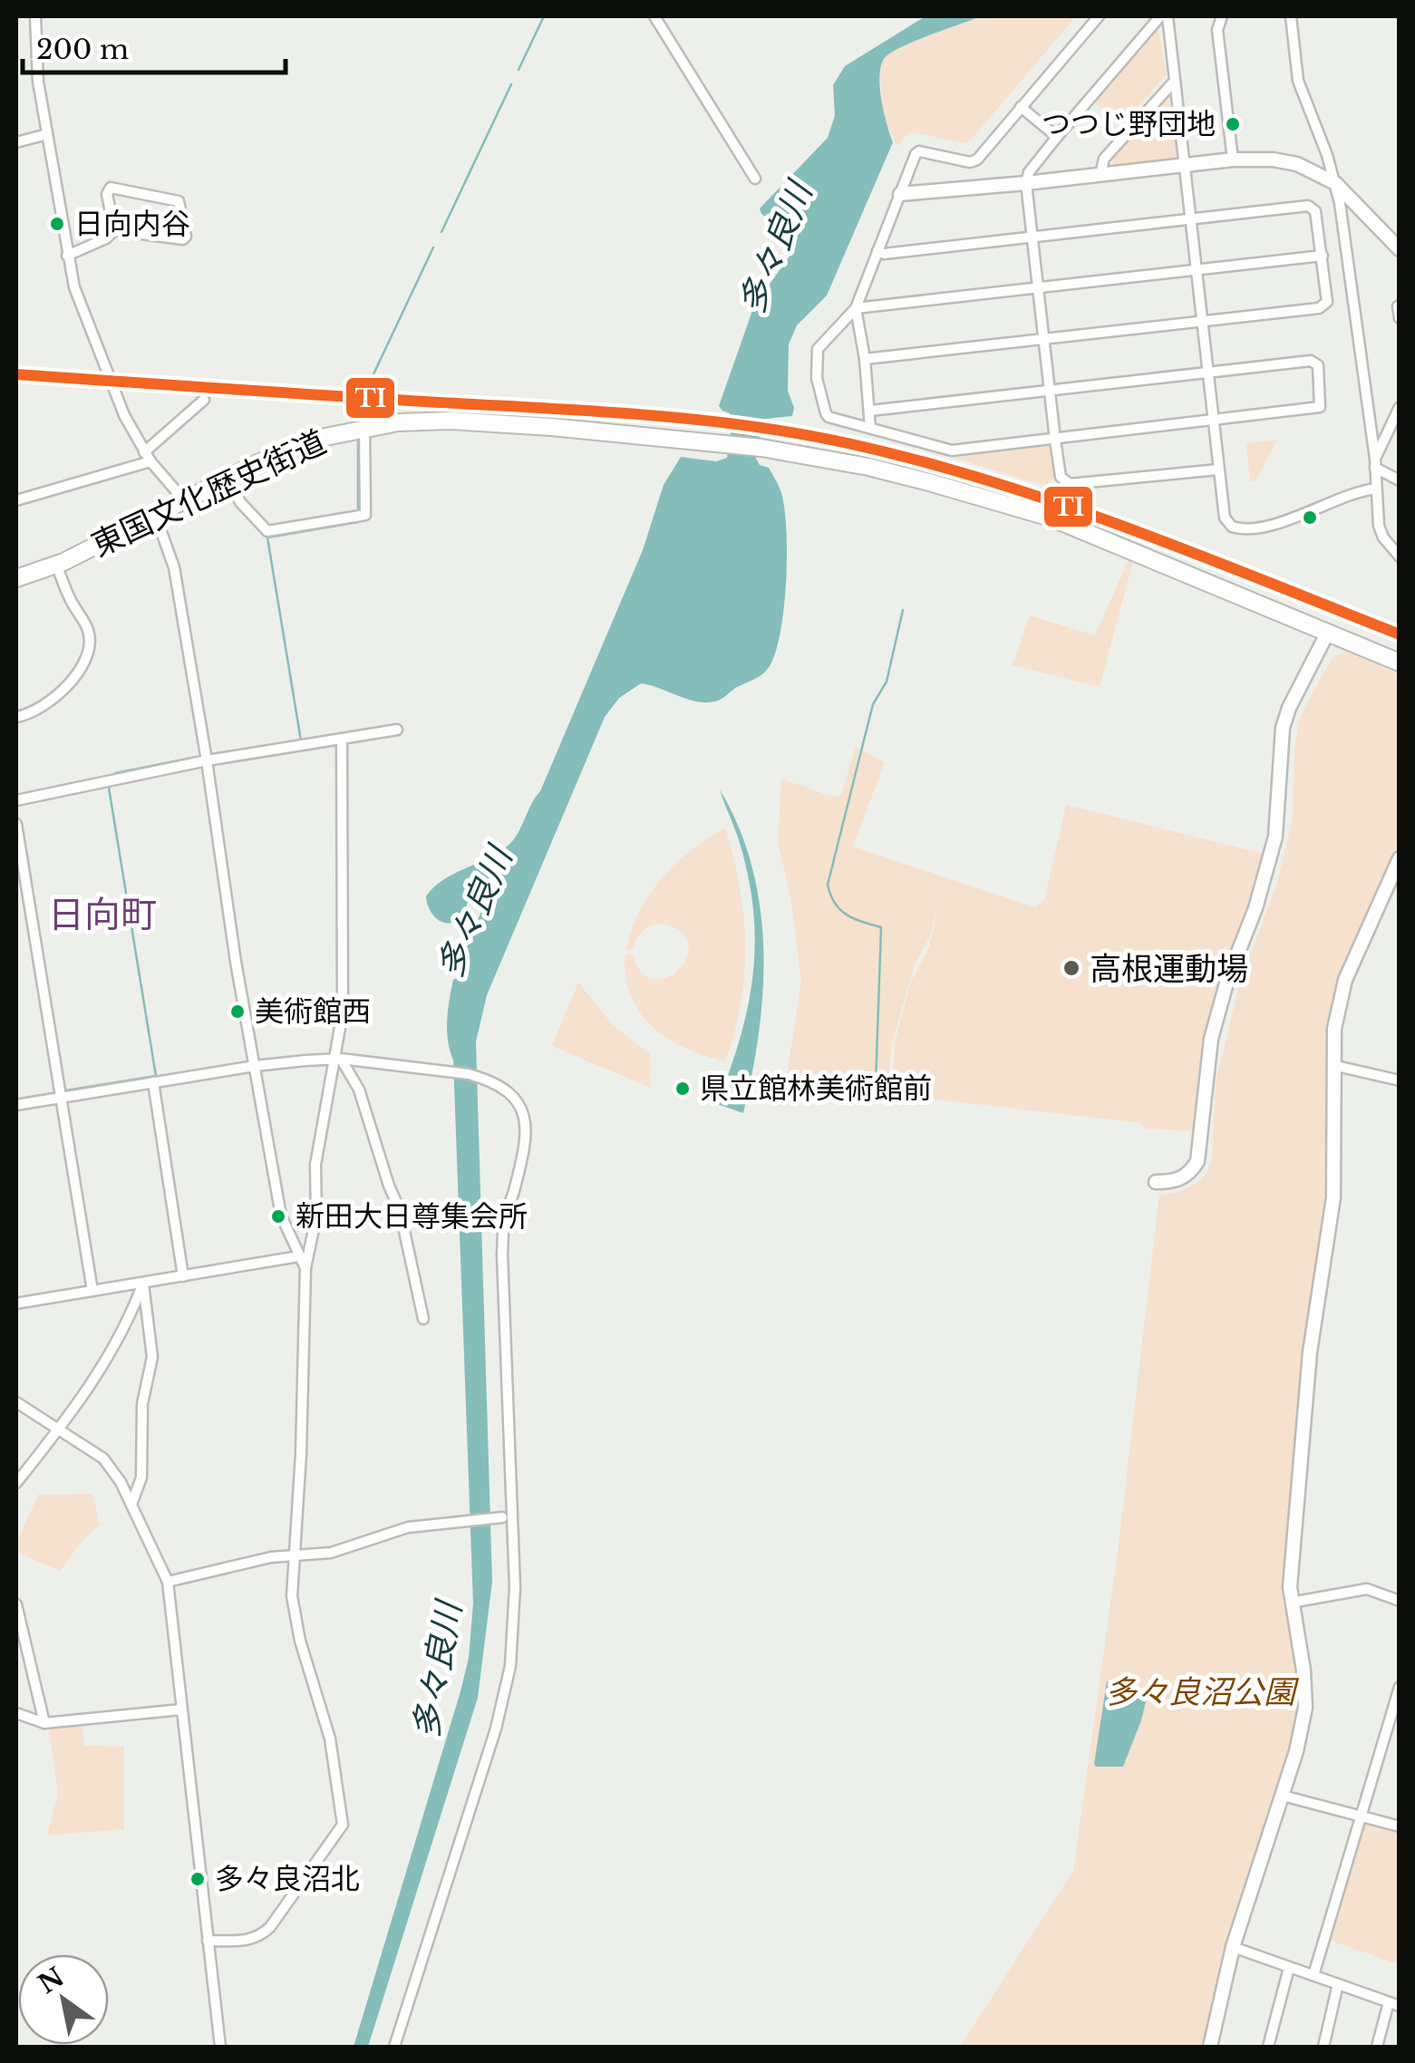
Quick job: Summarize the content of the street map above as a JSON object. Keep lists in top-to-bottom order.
{
  "streets": {
    "highway": ["東国文化歴史街道"]
  },
  "districts": ["日向町"],
  "water": ["多々良川"],
  "parks": ["多々良沼公園"],
  "places": [
    "つつじ野団地",
    "日向内谷",
    "高根運動場",
    "美術館西",
    "県立館林美術館前",
    "新田大日尊集会所",
    "多々良沼北"
  ],
  "lines": ["transit line TI"],
  "scale_bar": "200 m",
  "north": "top left"
}
